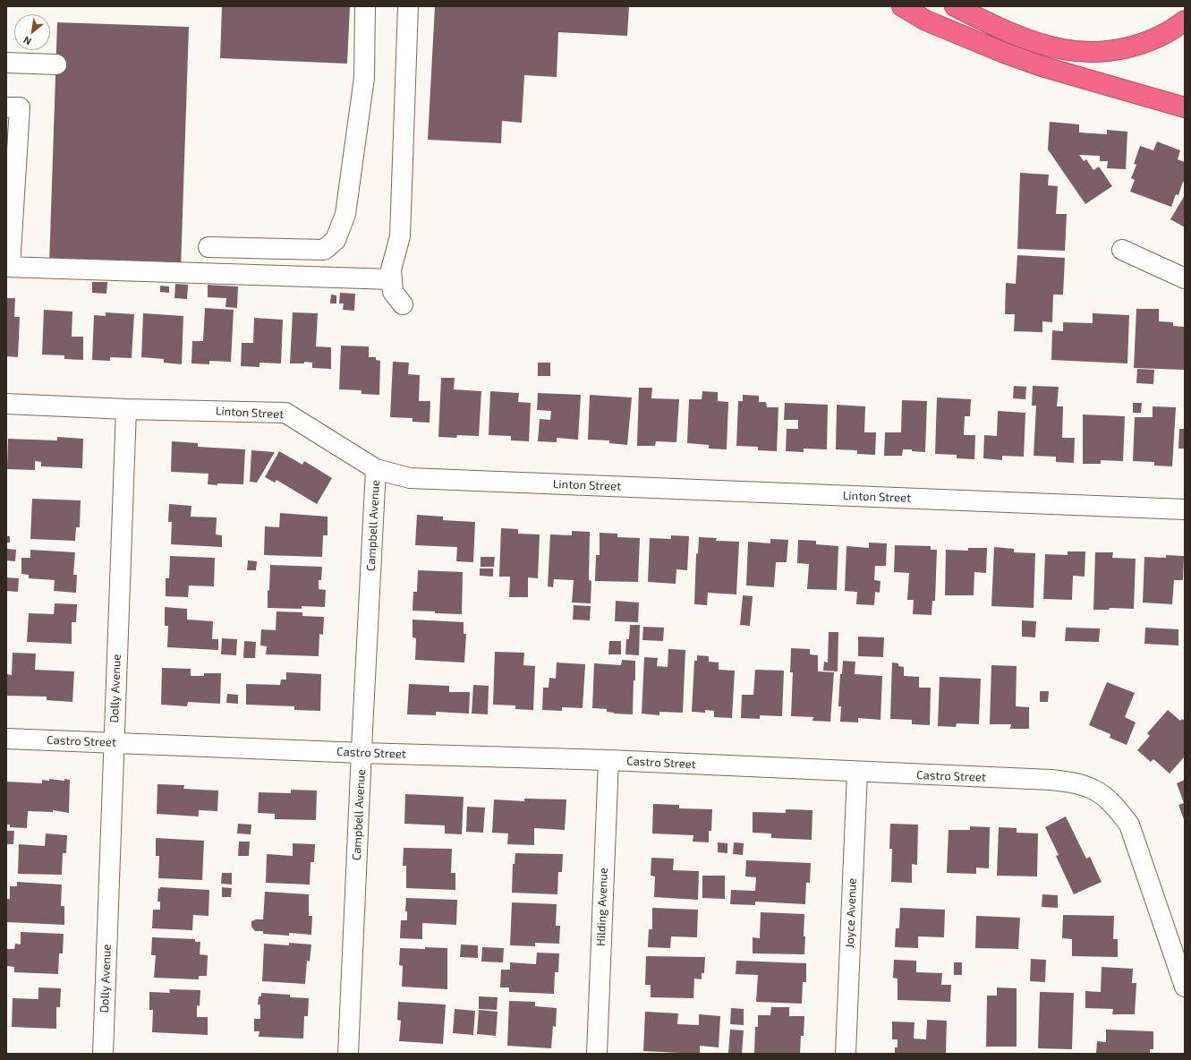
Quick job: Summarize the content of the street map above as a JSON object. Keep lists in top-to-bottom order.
{
  "streets": {
    "street": [
      "Linton Street",
      "Campbell Avenue",
      "Dolly Avenue",
      "Castro Street",
      "Hilding Avenue",
      "Joyce Avenue"
    ]
  },
  "crossings": [
    ["Linton Street", "Campbell Avenue"],
    ["Linton Street", "Dolly Avenue"],
    ["Campbell Avenue", "Castro Street"],
    ["Dolly Avenue", "Castro Street"],
    ["Castro Street", "Hilding Avenue"],
    ["Castro Street", "Joyce Avenue"]
  ],
  "north": "bottom left"
}
